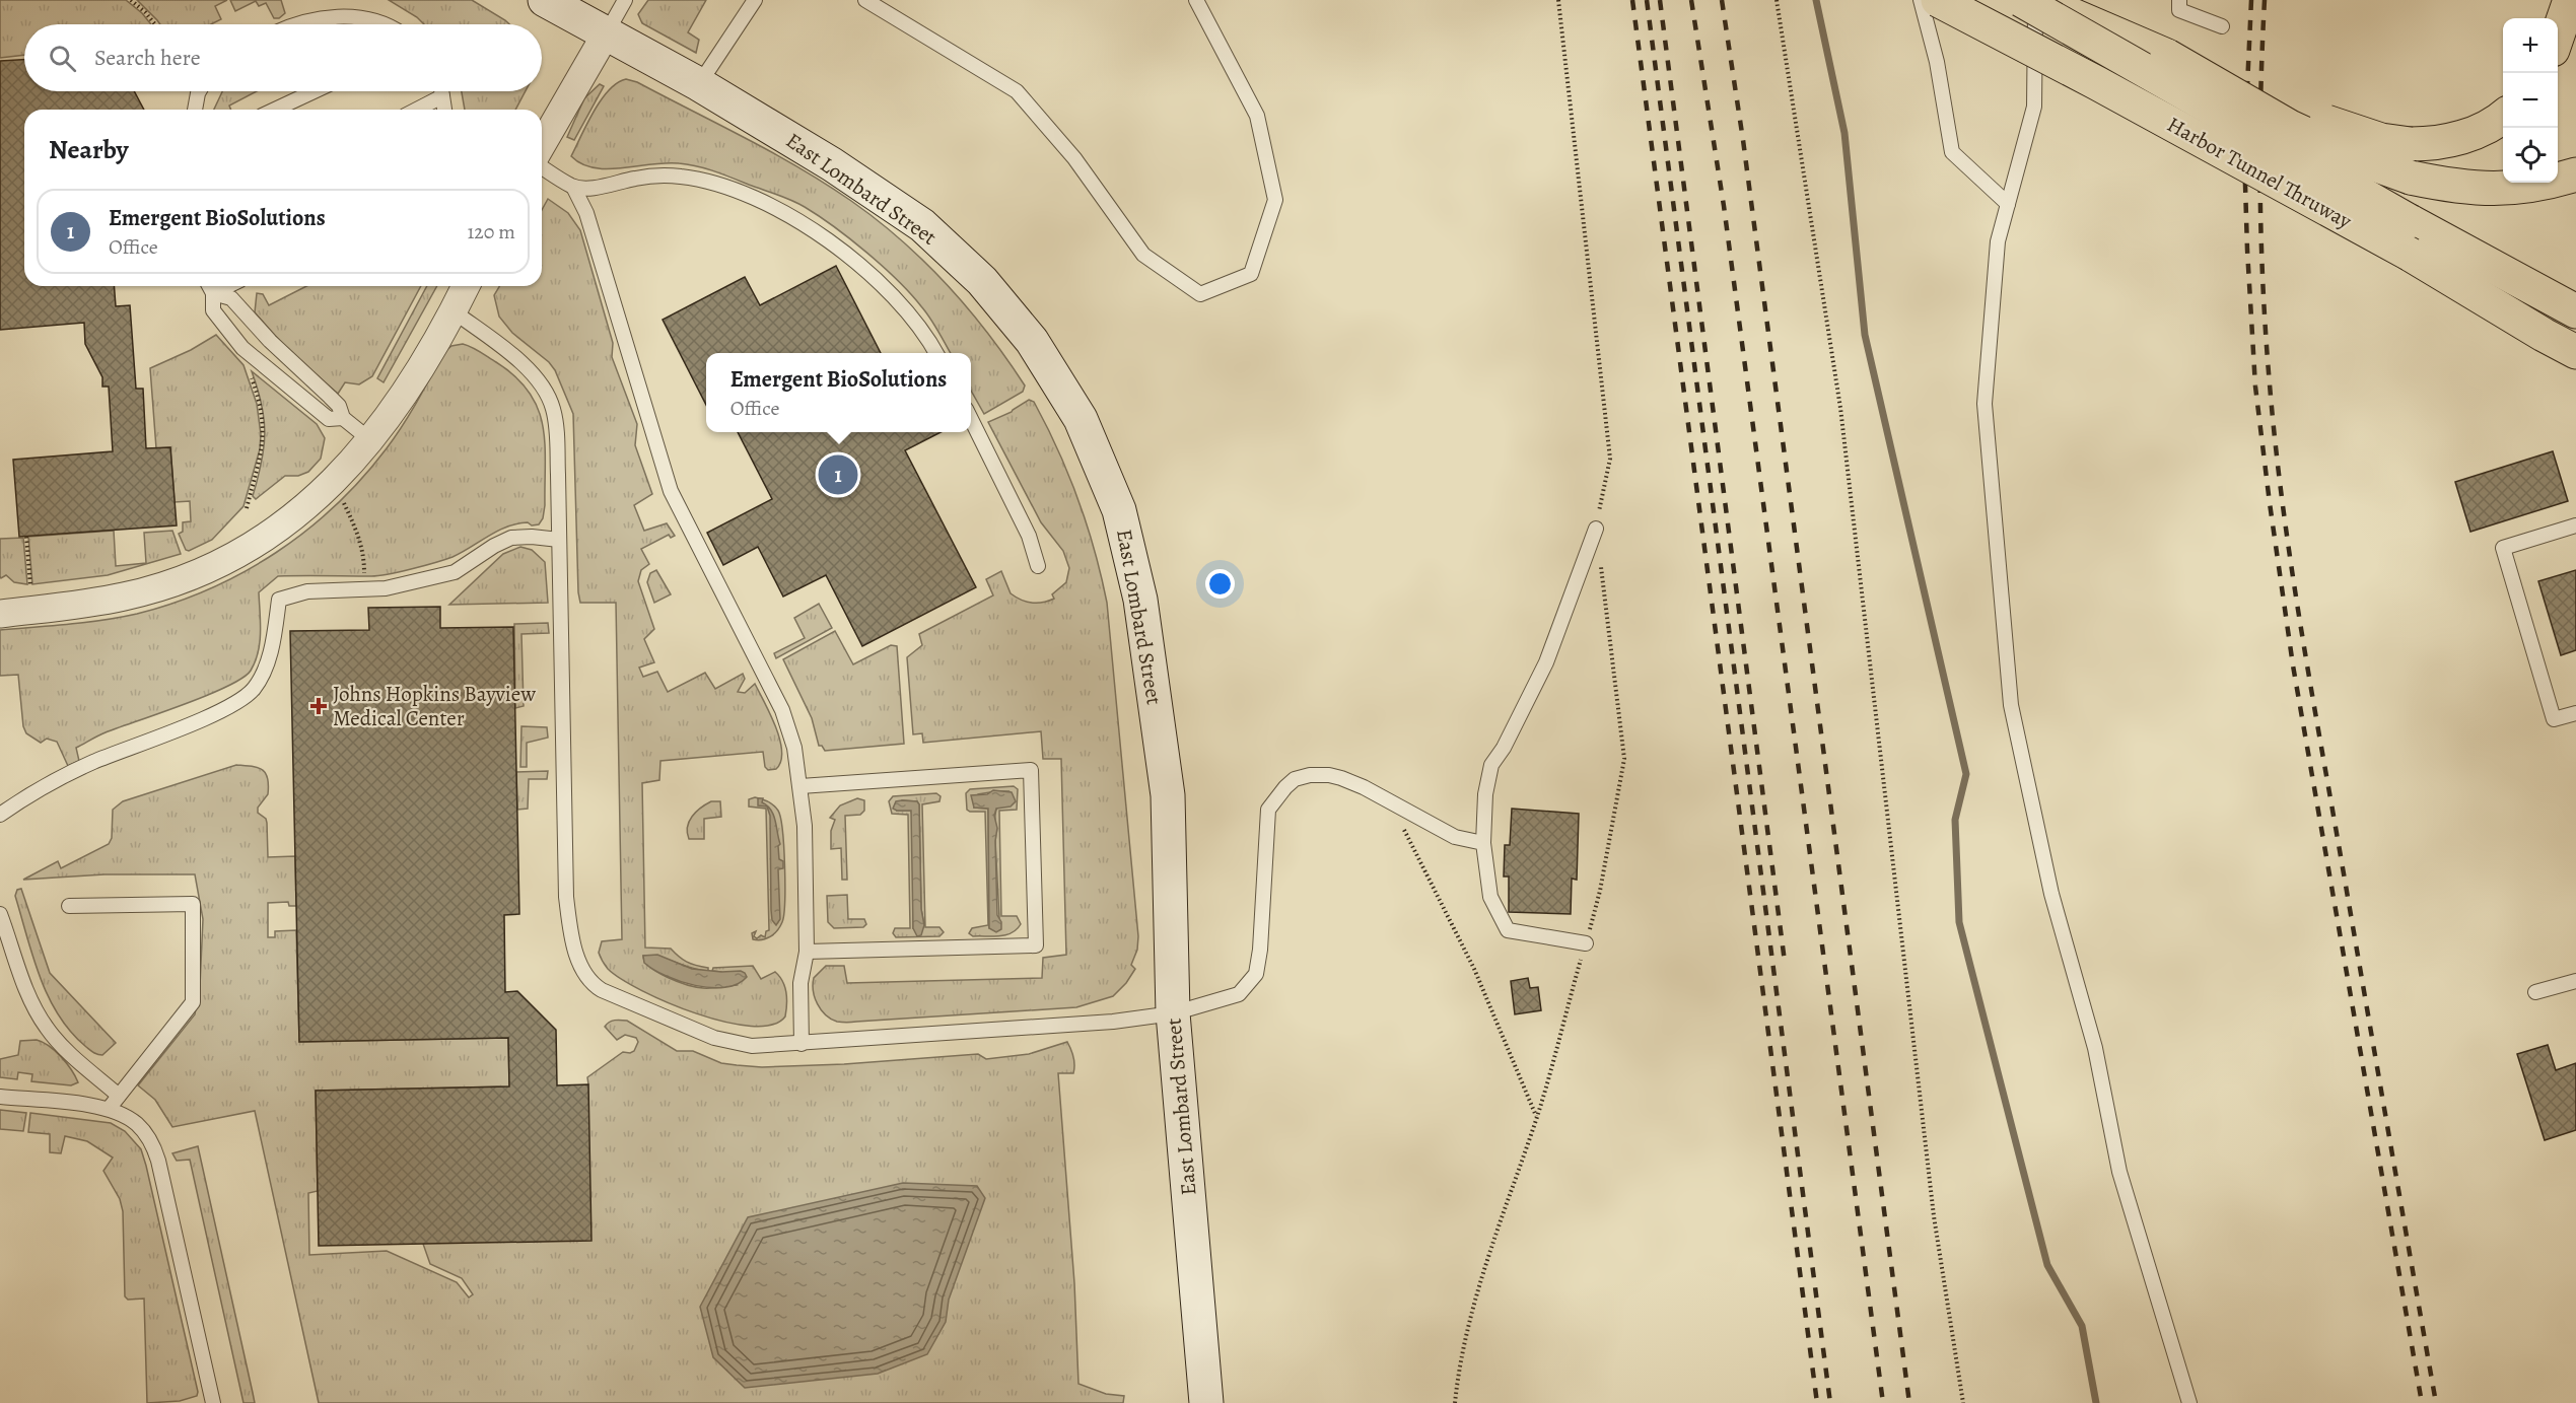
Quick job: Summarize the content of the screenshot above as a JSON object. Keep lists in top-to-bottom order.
{
  "streets": {
    "highway": ["Harbor Tunnel Thruway"],
    "main road": ["East Lombard Street"]
  },
  "places": {
    "health": ["Johns Hopkins Bayview Medical Center"]
  },
  "page": {
    "map_buttons": ["+", "−"],
    "search": "Search here",
    "heading": "Nearby",
    "list": [
      {
        "mark": "1",
        "name": "Emergent BioSolutions",
        "note": "Office",
        "value": "120 m"
      }
    ],
    "popup": ["Emergent BioSolutions", "Office"],
    "pins": "1"
  }
}
